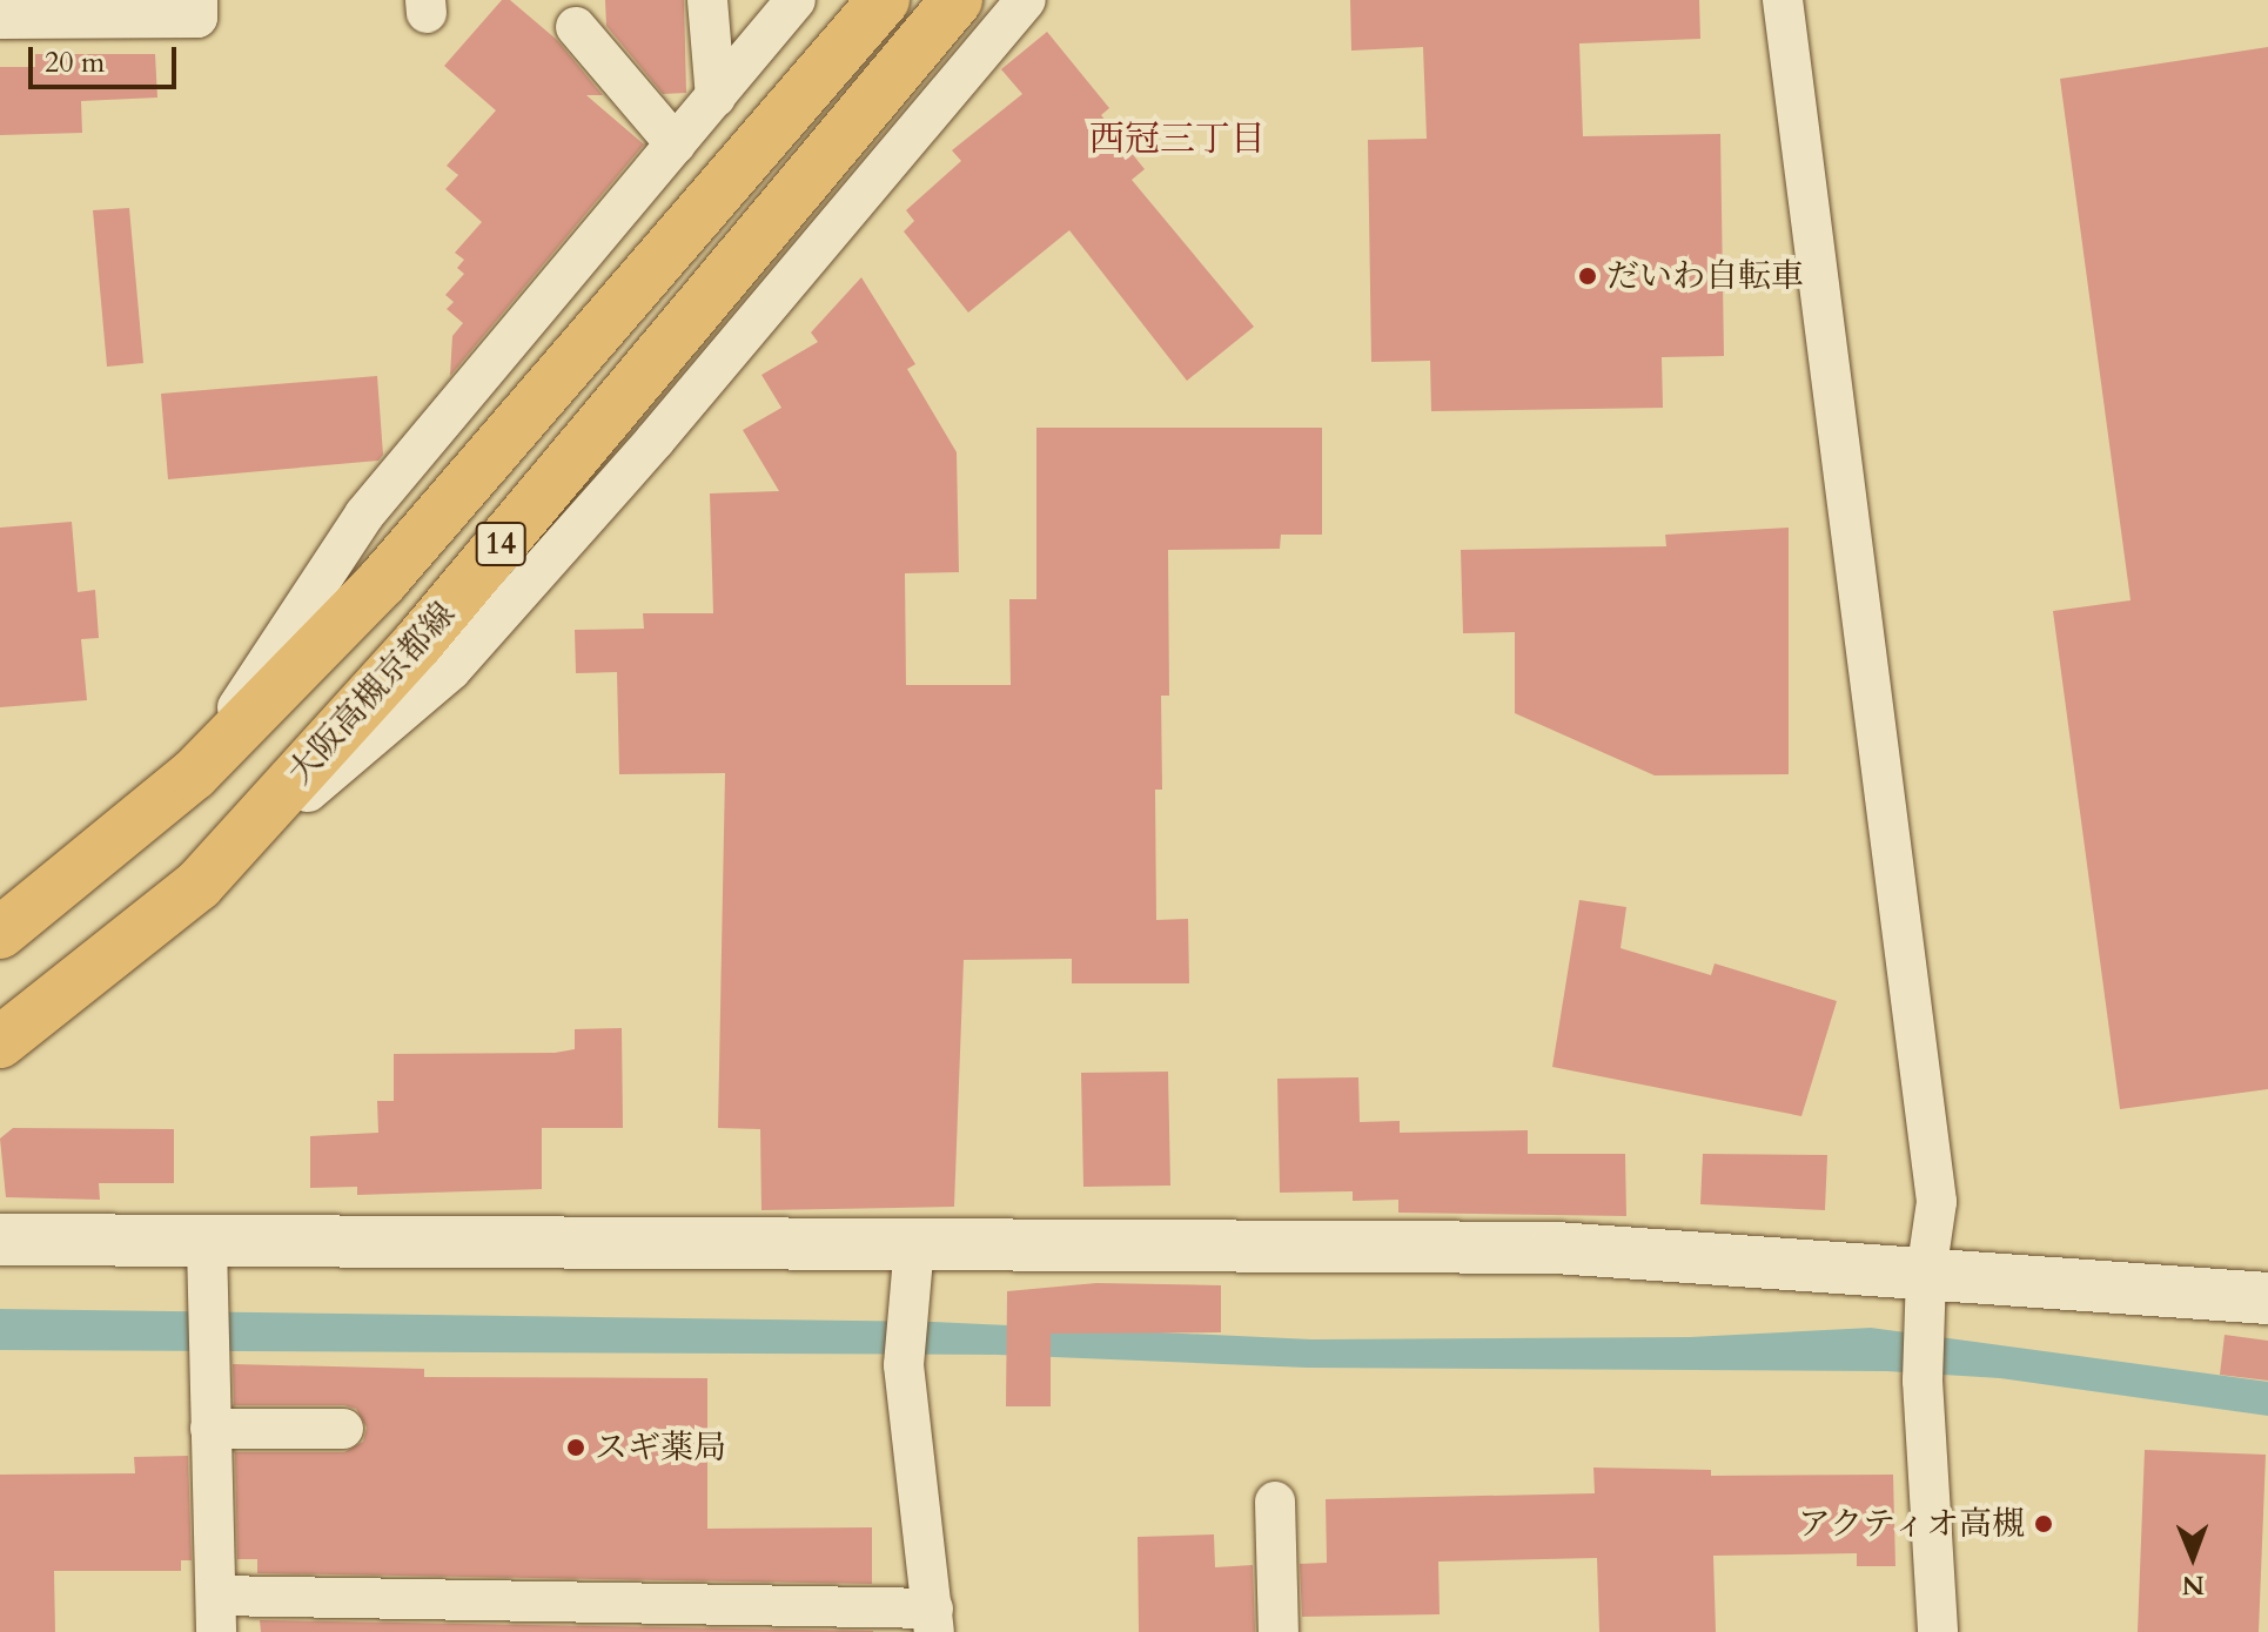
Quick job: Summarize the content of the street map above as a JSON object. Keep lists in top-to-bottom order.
{
  "streets": {
    "main road": ["14", "大阪高槻京都線"]
  },
  "districts": ["西冠三丁目"],
  "places": ["だいわ自転車", "スギ薬局", "アクティオ高槻"],
  "scale_bar": "20 m",
  "north": "bottom"
}
